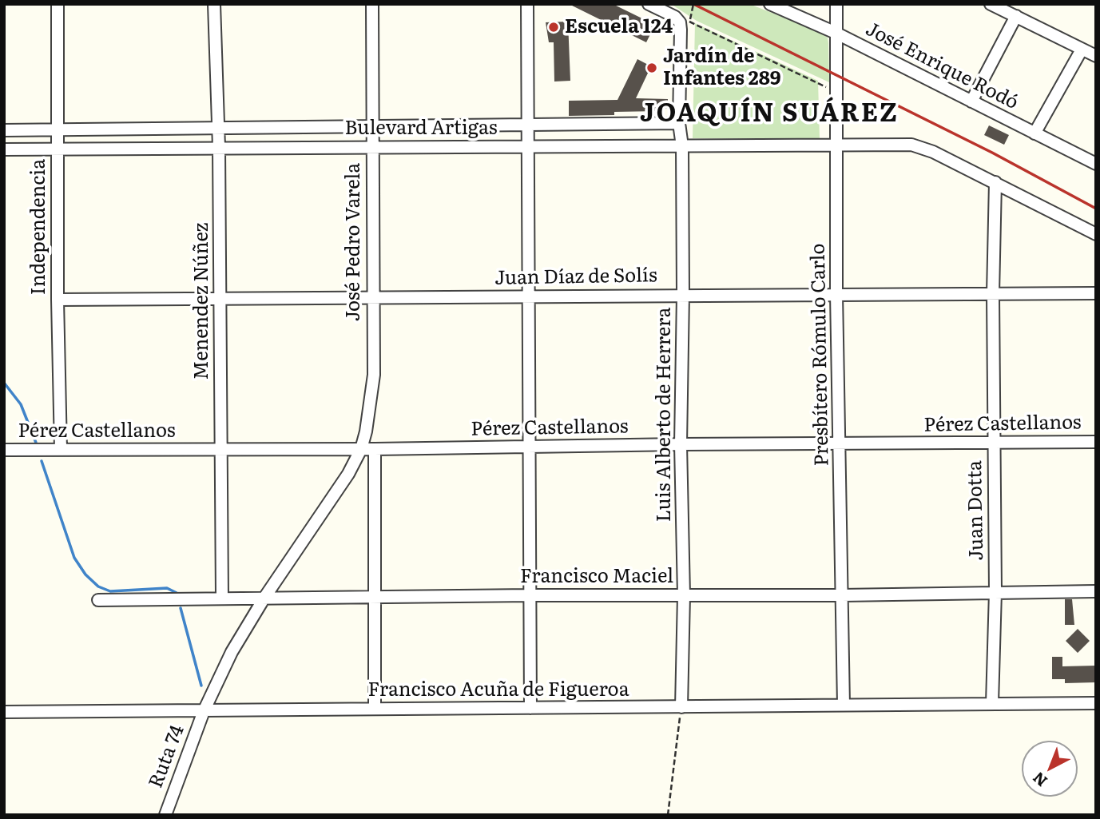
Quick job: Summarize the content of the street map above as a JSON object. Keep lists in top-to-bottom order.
{
  "streets": {
    "street": [
      "José Enrique Rodó",
      "Bulevard Artigas",
      "Independencia",
      "José Pedro Varela",
      "Juan Díaz de Solís",
      "Menendez Núñez",
      "Presbítero Rómulo Carlo",
      "Luis Alberto de Herrera",
      "Pérez Castellanos",
      "Juan Dotta",
      "Francisco Maciel",
      "Francisco Acuña de Figueroa",
      "Ruta 74"
    ]
  },
  "crossings": [
    ["José Enrique Rodó", "Presbítero Rómulo Carlo"],
    ["Bulevard Artigas", "Independencia"],
    ["Bulevard Artigas", "José Pedro Varela"],
    ["Bulevard Artigas", "Menendez Núñez"],
    ["Bulevard Artigas", "Presbítero Rómulo Carlo"],
    ["Bulevard Artigas", "Luis Alberto de Herrera"],
    ["Bulevard Artigas", "Juan Dotta"],
    ["Independencia", "Juan Díaz de Solís"],
    ["Independencia", "Pérez Castellanos"],
    ["José Pedro Varela", "Juan Díaz de Solís"],
    ["José Pedro Varela", "Pérez Castellanos"],
    ["José Pedro Varela", "Francisco Maciel"],
    ["José Pedro Varela", "Ruta 74"],
    ["Juan Díaz de Solís", "Menendez Núñez"],
    ["Juan Díaz de Solís", "Presbítero Rómulo Carlo"],
    ["Juan Díaz de Solís", "Luis Alberto de Herrera"],
    ["Juan Díaz de Solís", "Juan Dotta"],
    ["Menendez Núñez", "Pérez Castellanos"],
    ["Menendez Núñez", "Francisco Maciel"],
    ["Presbítero Rómulo Carlo", "Pérez Castellanos"],
    ["Presbítero Rómulo Carlo", "Francisco Maciel"],
    ["Presbítero Rómulo Carlo", "Francisco Acuña de Figueroa"],
    ["Luis Alberto de Herrera", "Pérez Castellanos"],
    ["Luis Alberto de Herrera", "Francisco Maciel"],
    ["Luis Alberto de Herrera", "Francisco Acuña de Figueroa"],
    ["Pérez Castellanos", "Juan Dotta"],
    ["Juan Dotta", "Francisco Maciel"],
    ["Juan Dotta", "Francisco Acuña de Figueroa"],
    ["Francisco Maciel", "Ruta 74"],
    ["Francisco Acuña de Figueroa", "Ruta 74"]
  ],
  "districts": ["JOAQUÍN SUÁREZ"],
  "places": ["Escuela 124", "Jardín de Infantes 289"],
  "north": "bottom left"
}
